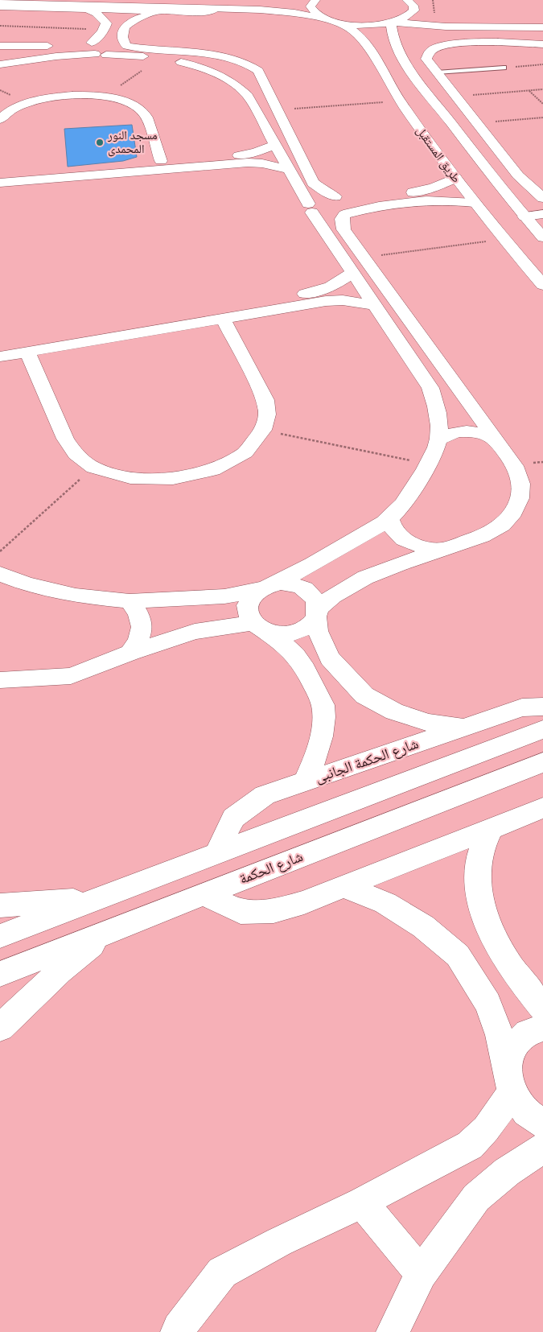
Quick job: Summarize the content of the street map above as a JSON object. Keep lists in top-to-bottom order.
{
  "streets": {
    "street": ["طريق المستقبل", "شارع الحكمة الجانبى", "شارع الحكمة"]
  },
  "places": ["مسجد النور المحمدى"]
}
